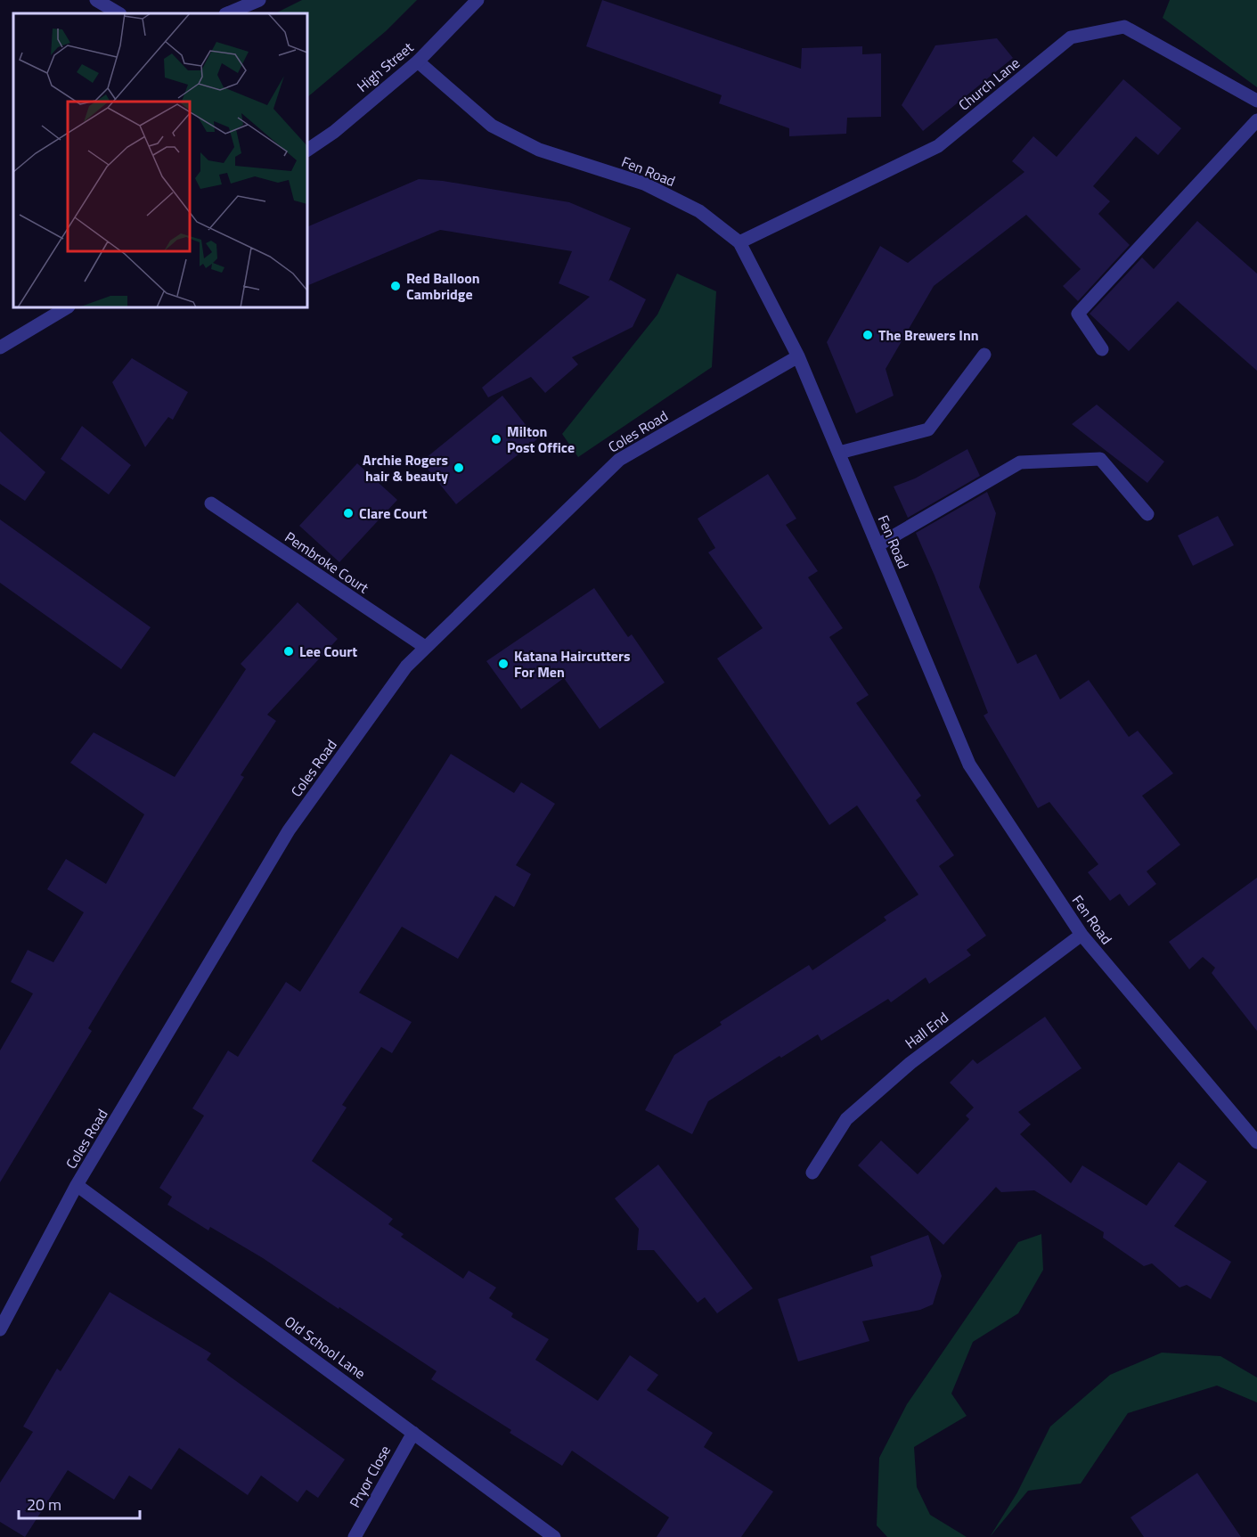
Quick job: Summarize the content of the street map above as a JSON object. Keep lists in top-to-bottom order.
{
  "streets": {
    "street": [
      "High Street",
      "Church Lane",
      "Fen Road",
      "Coles Road",
      "Pembroke Court",
      "Hall End",
      "Old School Lane",
      "Pryor Close"
    ]
  },
  "crossings": [
    ["High Street", "Fen Road"],
    ["Church Lane", "Fen Road"],
    ["Fen Road", "Coles Road"],
    ["Fen Road", "Hall End"],
    ["Coles Road", "Pembroke Court"],
    ["Coles Road", "Old School Lane"],
    ["Old School Lane", "Pryor Close"]
  ],
  "places": [
    "Red Balloon Cambridge",
    "The Brewers Inn",
    "Milton Post Office",
    "Archie Rogers hair & beauty",
    "Clare Court",
    "Lee Court",
    "Katana Haircutters For Men"
  ],
  "scale_bar": "20 m"
}
